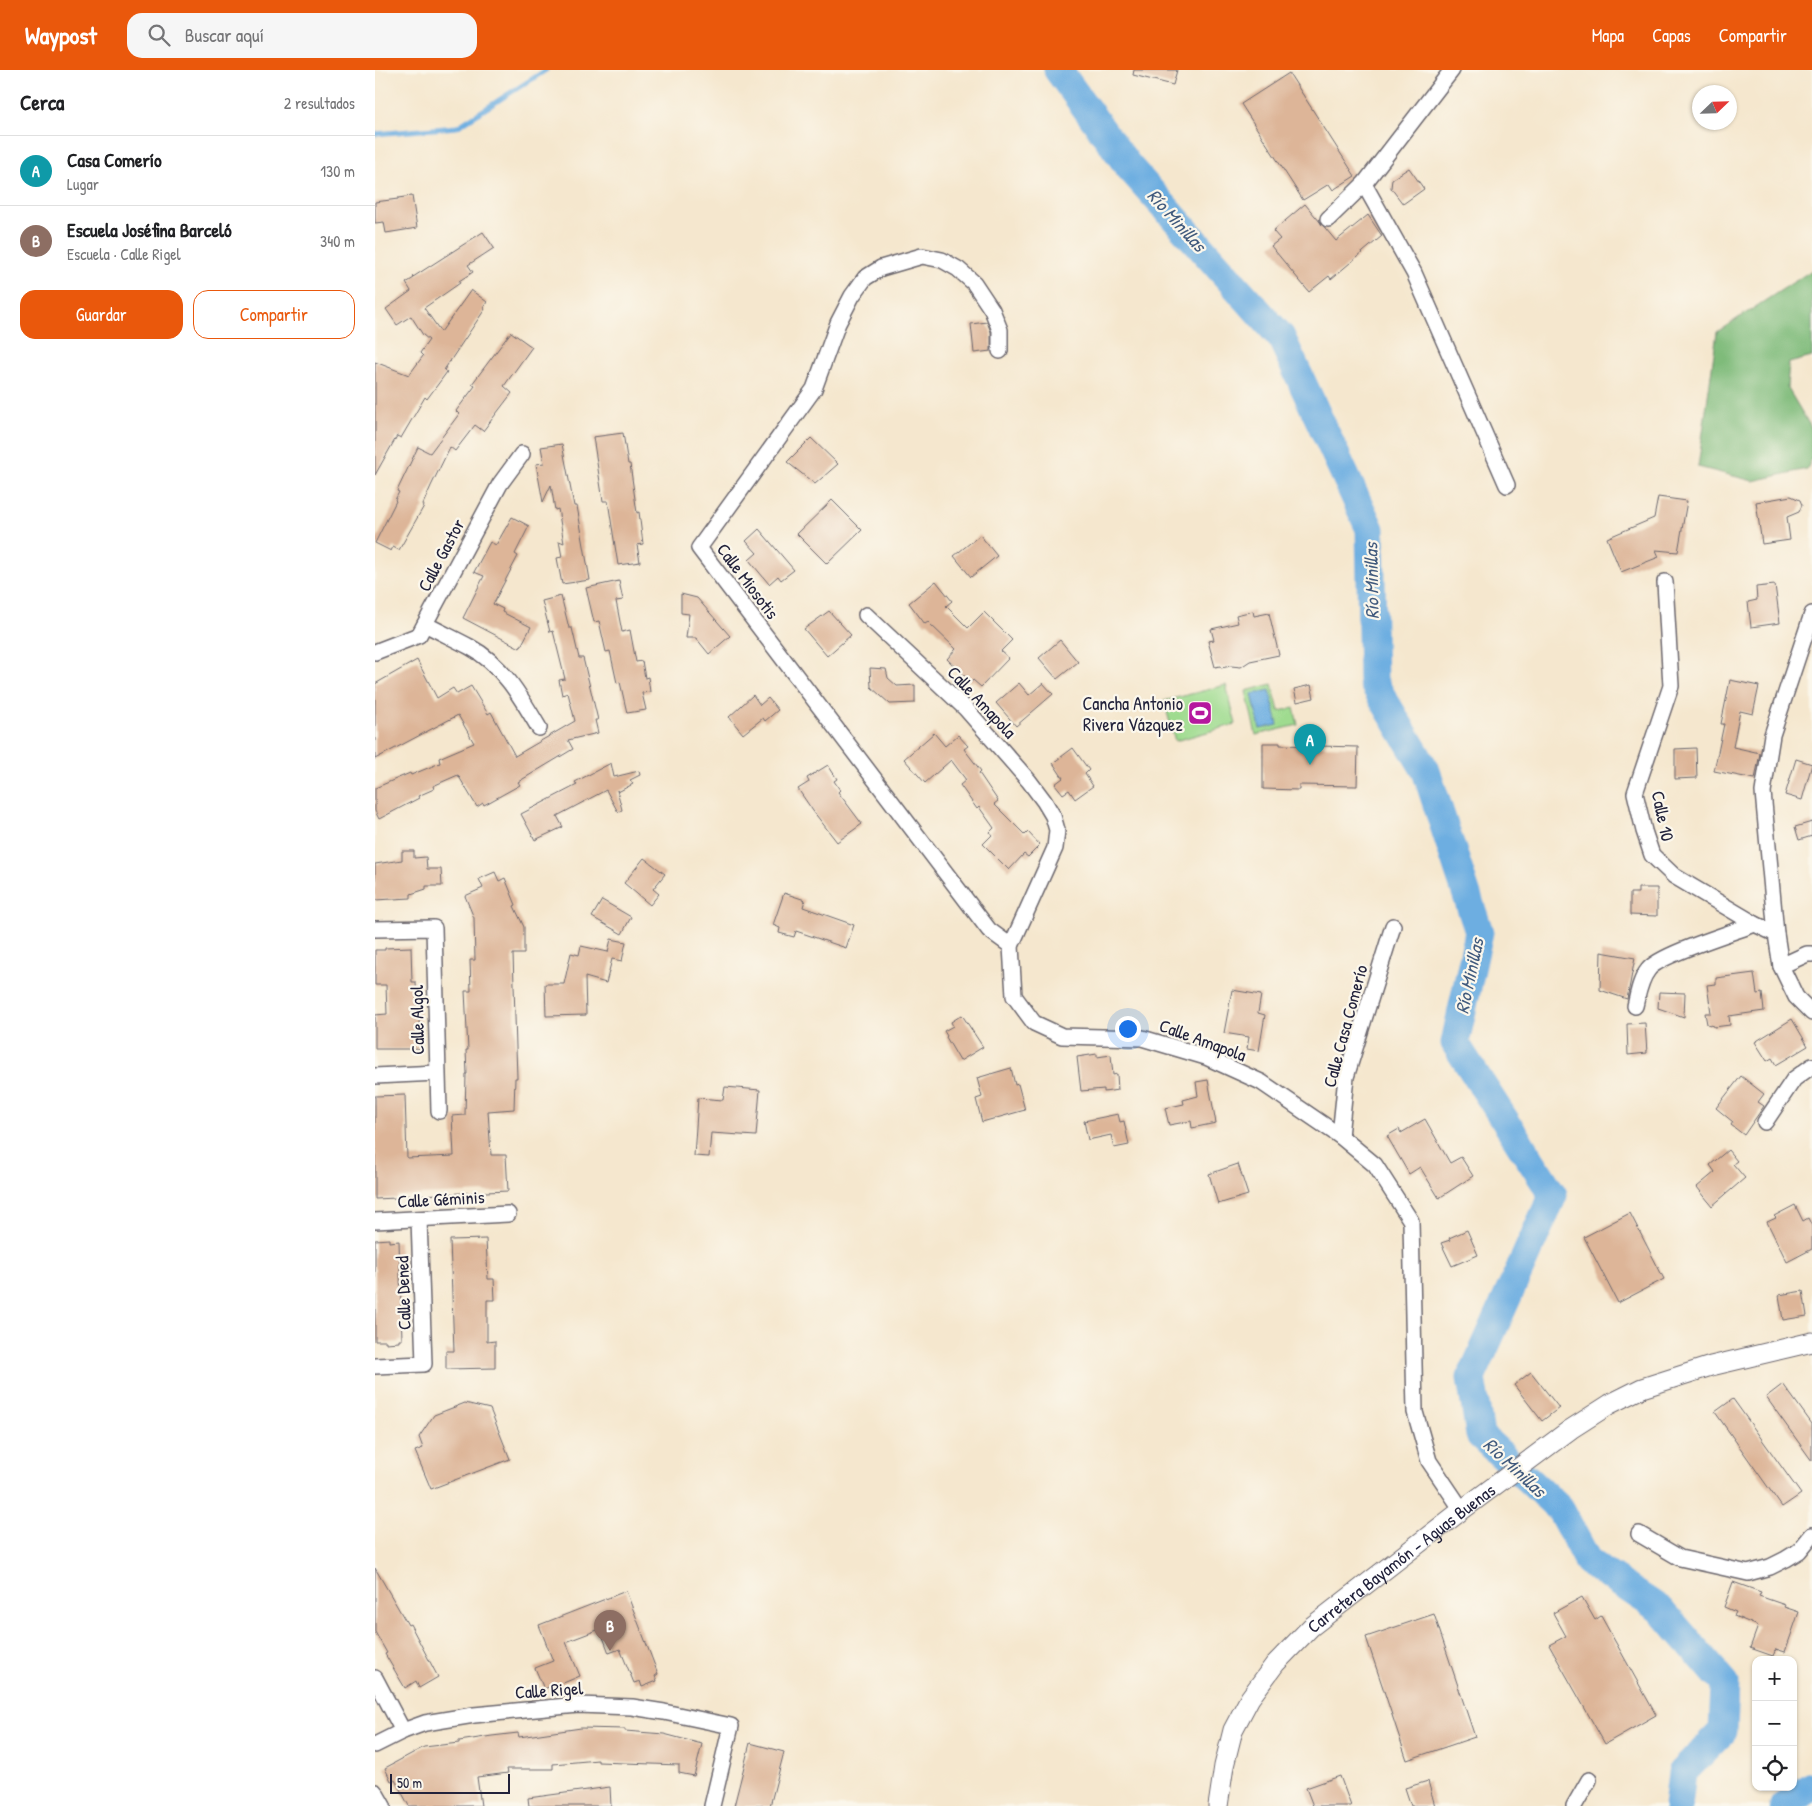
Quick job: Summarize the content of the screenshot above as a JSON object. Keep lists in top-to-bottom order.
{
  "streets": {
    "street": [
      "Calle Gastor",
      "Calle Miosotis",
      "Calle Amapola",
      "Calle 10",
      "Calle Algol",
      "Calle Casa Comerío",
      "Calle Géminis",
      "Calle Dened",
      "Carretera Bayamón - Aguas Buenas",
      "Calle Rigel"
    ]
  },
  "crossings": [
    ["Calle Miosotis", "Calle Amapola"],
    ["Calle Amapola", "Calle Casa Comerío"],
    ["Calle Amapola", "Carretera Bayamón - Aguas Buenas"],
    ["Calle Géminis", "Calle Dened"]
  ],
  "water": ["Río Minillas"],
  "places": {
    "sports": ["Cancha Antonio Rivera Vázquez"]
  },
  "scale_bar": "50 m",
  "north": "top right",
  "page": {
    "header": "Waypost",
    "search": "Buscar aquí",
    "nav": ["Mapa", "Capas", "Compartir"],
    "heading": ["Cerca", "2 resultados"],
    "list": [
      {
        "mark": "A",
        "name": "Casa Comerío",
        "note": "Lugar",
        "value": "130 m"
      },
      {
        "mark": "B",
        "name": "Escuela Joséfina Barceló",
        "note": "Escuela · Calle Rigel",
        "value": "340 m"
      }
    ],
    "buttons": ["Guardar", "Compartir"],
    "pins": ["A", "B"],
    "map_buttons": ["+", "−"],
    "scale": "50 m"
  }
}
